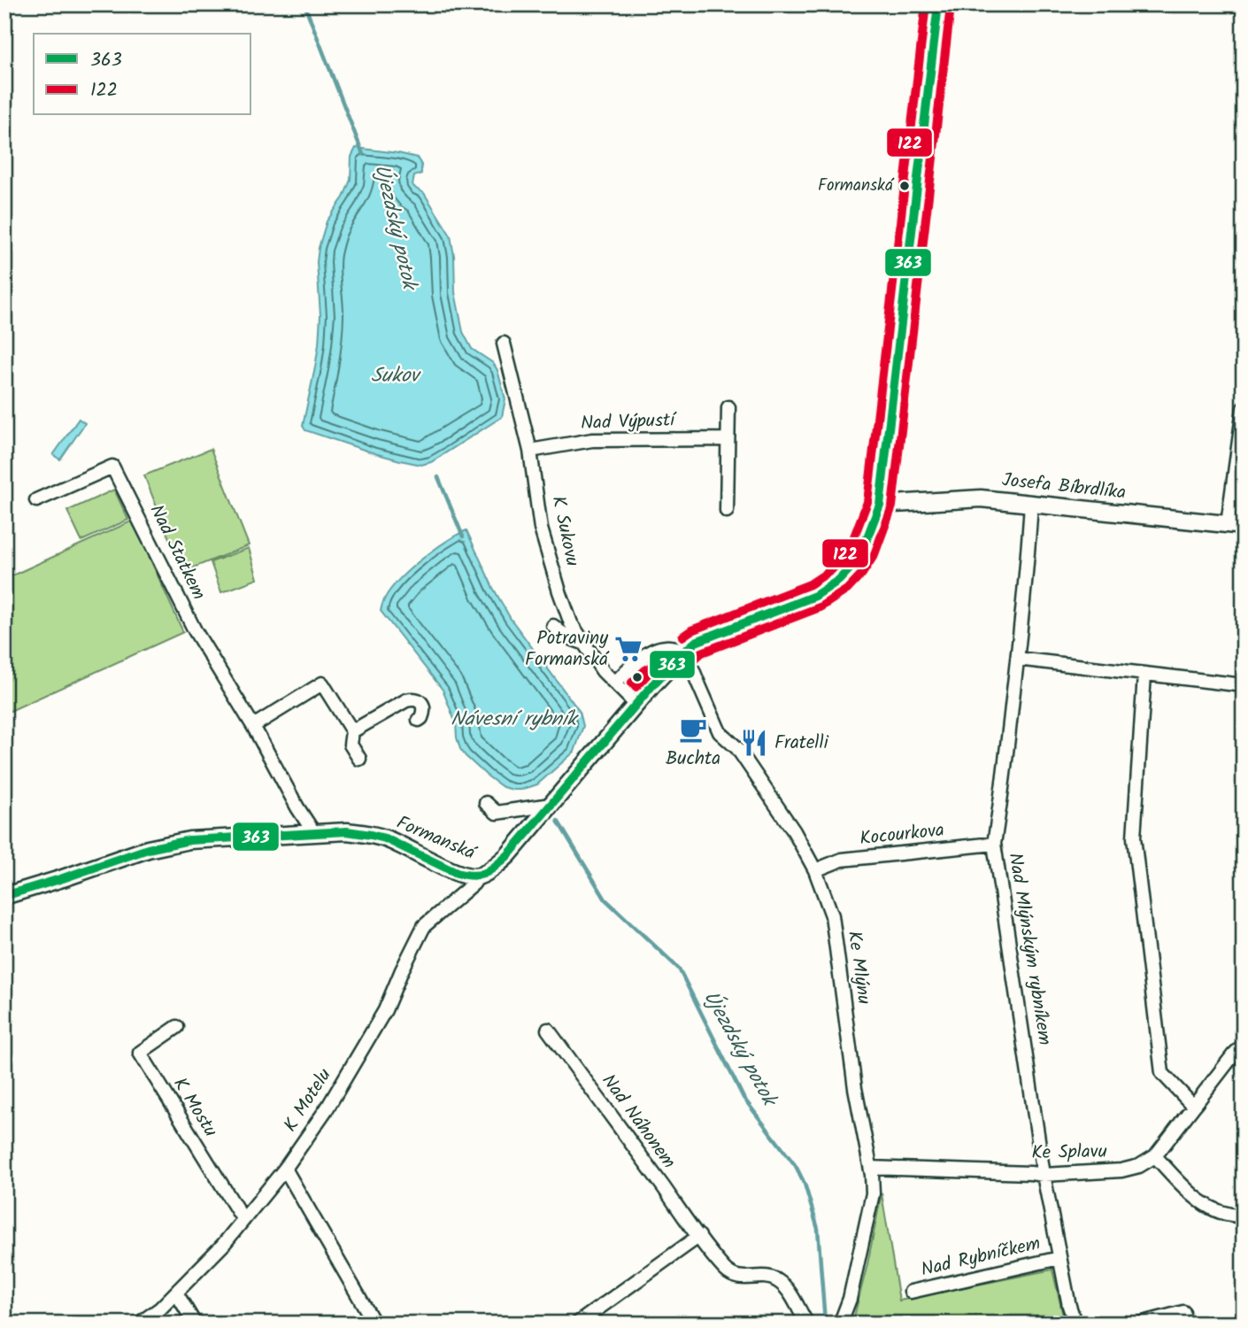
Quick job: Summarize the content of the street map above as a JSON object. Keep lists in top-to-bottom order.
{
  "streets": {
    "street": [
      "Nad Výpustí",
      "Josefa Bíbrdlíka",
      "K Sukovu",
      "Nad Statkem",
      "Kocourkova",
      "Formanská",
      "Nad Mlýnským rybníkem",
      "Ke Mlýnu",
      "K Motelu",
      "K Mostu",
      "Nad Náhonem",
      "Ke Splavu",
      "Nad Rybníčkem"
    ]
  },
  "crossings": [
    ["Nad Výpustí", "K Sukovu"],
    ["Josefa Bíbrdlíka", "Formanská"],
    ["Josefa Bíbrdlíka", "Nad Mlýnským rybníkem"],
    ["K Sukovu", "Formanská"],
    ["Nad Statkem", "Formanská"],
    ["Kocourkova", "Nad Mlýnským rybníkem"],
    ["Kocourkova", "Ke Mlýnu"],
    ["Formanská", "Ke Mlýnu"],
    ["Formanská", "K Motelu"],
    ["Nad Mlýnským rybníkem", "Ke Splavu"],
    ["Nad Mlýnským rybníkem", "Nad Rybníčkem"],
    ["Ke Mlýnu", "Ke Splavu"],
    ["K Motelu", "K Mostu"]
  ],
  "water": ["Újezdský potok", "Sukov", "Návesní rybník"],
  "places": {
    "other": ["Formanská"],
    "supermarket": ["Potraviny Formanská"],
    "cafe": ["Buchta"],
    "restaurant": ["Fratelli"]
  },
  "lines": ["transit line 363", "transit line 122"],
  "legend": ["363", "122"]
}
